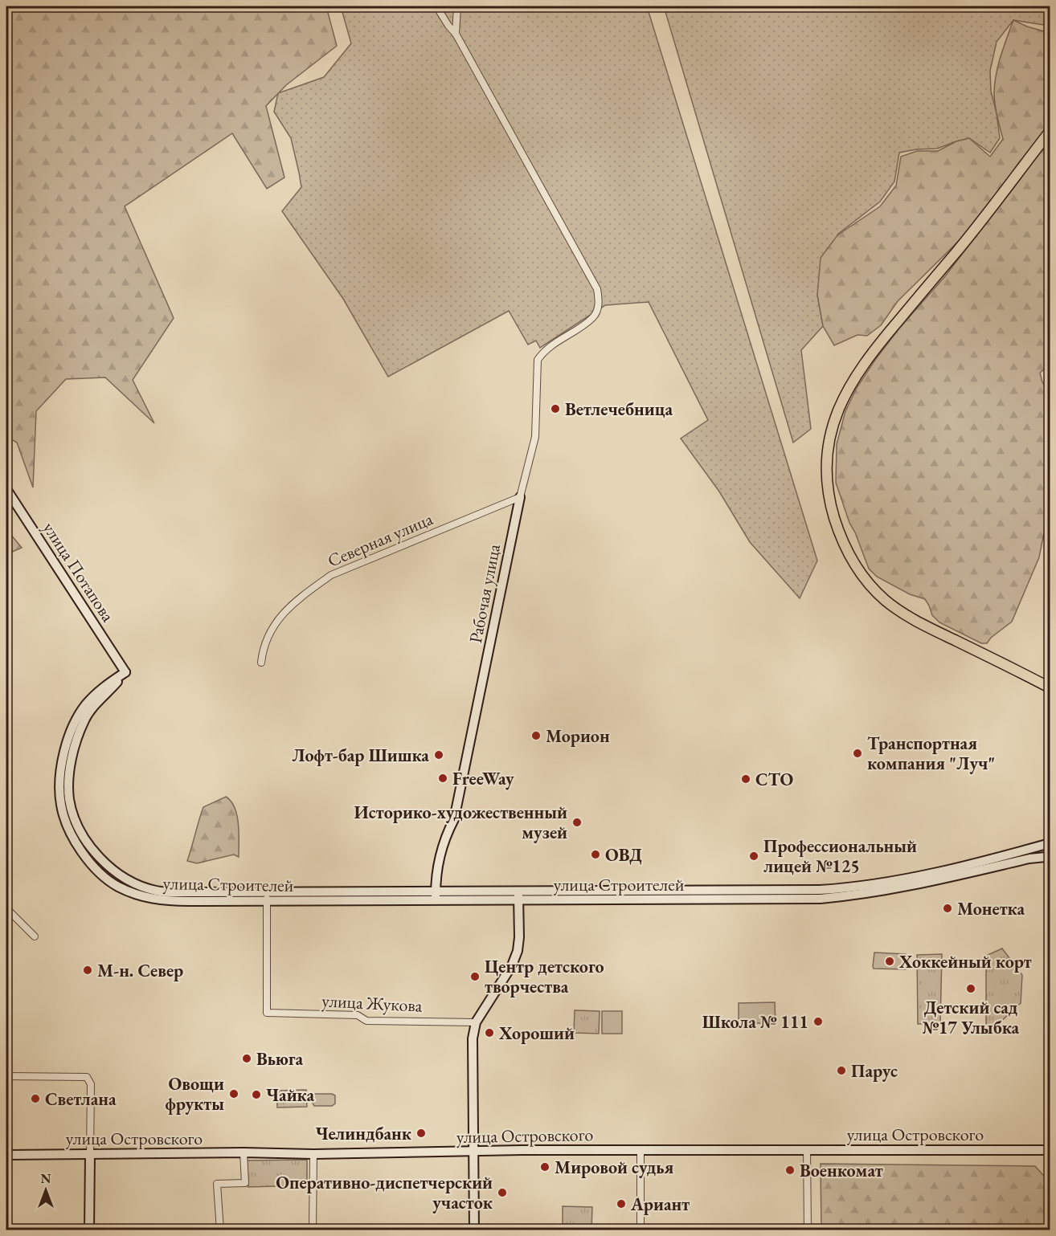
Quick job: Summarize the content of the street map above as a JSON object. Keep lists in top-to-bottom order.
{
  "streets": {
    "street": [
      "Северная улица",
      "улица Потапова",
      "Рабочая улица",
      "улица Строителей",
      "улица Жукова",
      "улица Островского"
    ]
  },
  "crossings": [
    ["Северная улица", "Рабочая улица"],
    ["улица Потапова", "улица Строителей"],
    ["Рабочая улица", "улица Строителей"],
    ["улица Строителей", "улица Жукова"]
  ],
  "places": [
    "Ветлечебница",
    "Морион",
    "Транспортная компания \"Луч\"",
    "Лофт-бар Шишка",
    "FreeWay",
    "СТО",
    "Историко-художественный музей",
    "ОВД",
    "Профессиональный лицей №125",
    "Монетка",
    "Хоккейный корт",
    "М-н. Север",
    "Центр детского творчества",
    "Детский сад №17 Улыбка",
    "Школа № 111",
    "Хороший",
    "Вьюга",
    "Парус",
    "Овощи фрукты",
    "Чайка",
    "Светлана",
    "Челиндбанк",
    "Мировой судья",
    "Военкомат",
    "Оперативно-диспетчерский участок",
    "Ариант"
  ],
  "north": "top"
}
